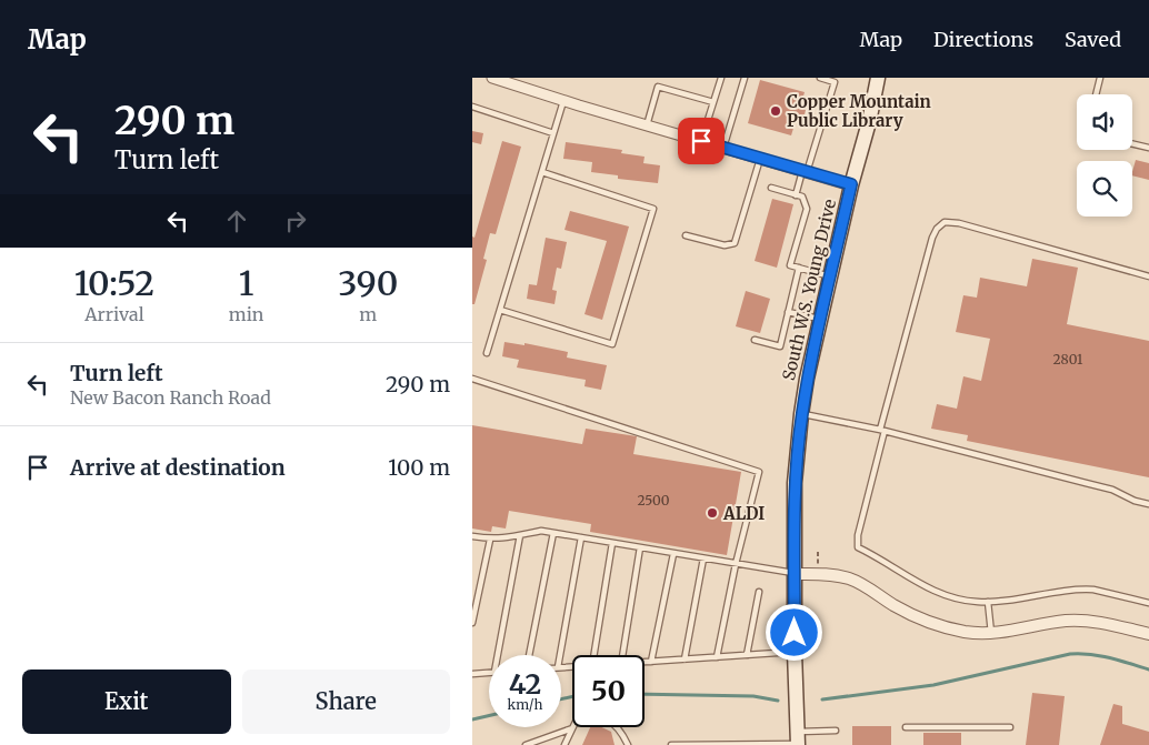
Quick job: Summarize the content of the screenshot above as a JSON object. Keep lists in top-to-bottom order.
{
  "streets": {
    "main road": ["South W.S. Young Drive"]
  },
  "places": ["Copper Mountain Public Library", "ALDI"],
  "house_numbers": ["2801", "2500"],
  "page": {
    "header": "Map",
    "nav": ["Map", "Directions", "Saved"],
    "turn": ["290 m", "Turn left"],
    "eta": [
      "10:52",
      "Arrival",
      "1",
      "min",
      "390",
      "m"
    ],
    "list": [
      {
        "name": "Turn left",
        "note": "New Bacon Ranch Road",
        "value": "290 m"
      },
      {
        "name": "Arrive at destination",
        "value": "100 m"
      }
    ],
    "speed": "42 km/h",
    "limit": "50",
    "buttons": ["Exit", "Share"]
  }
}
